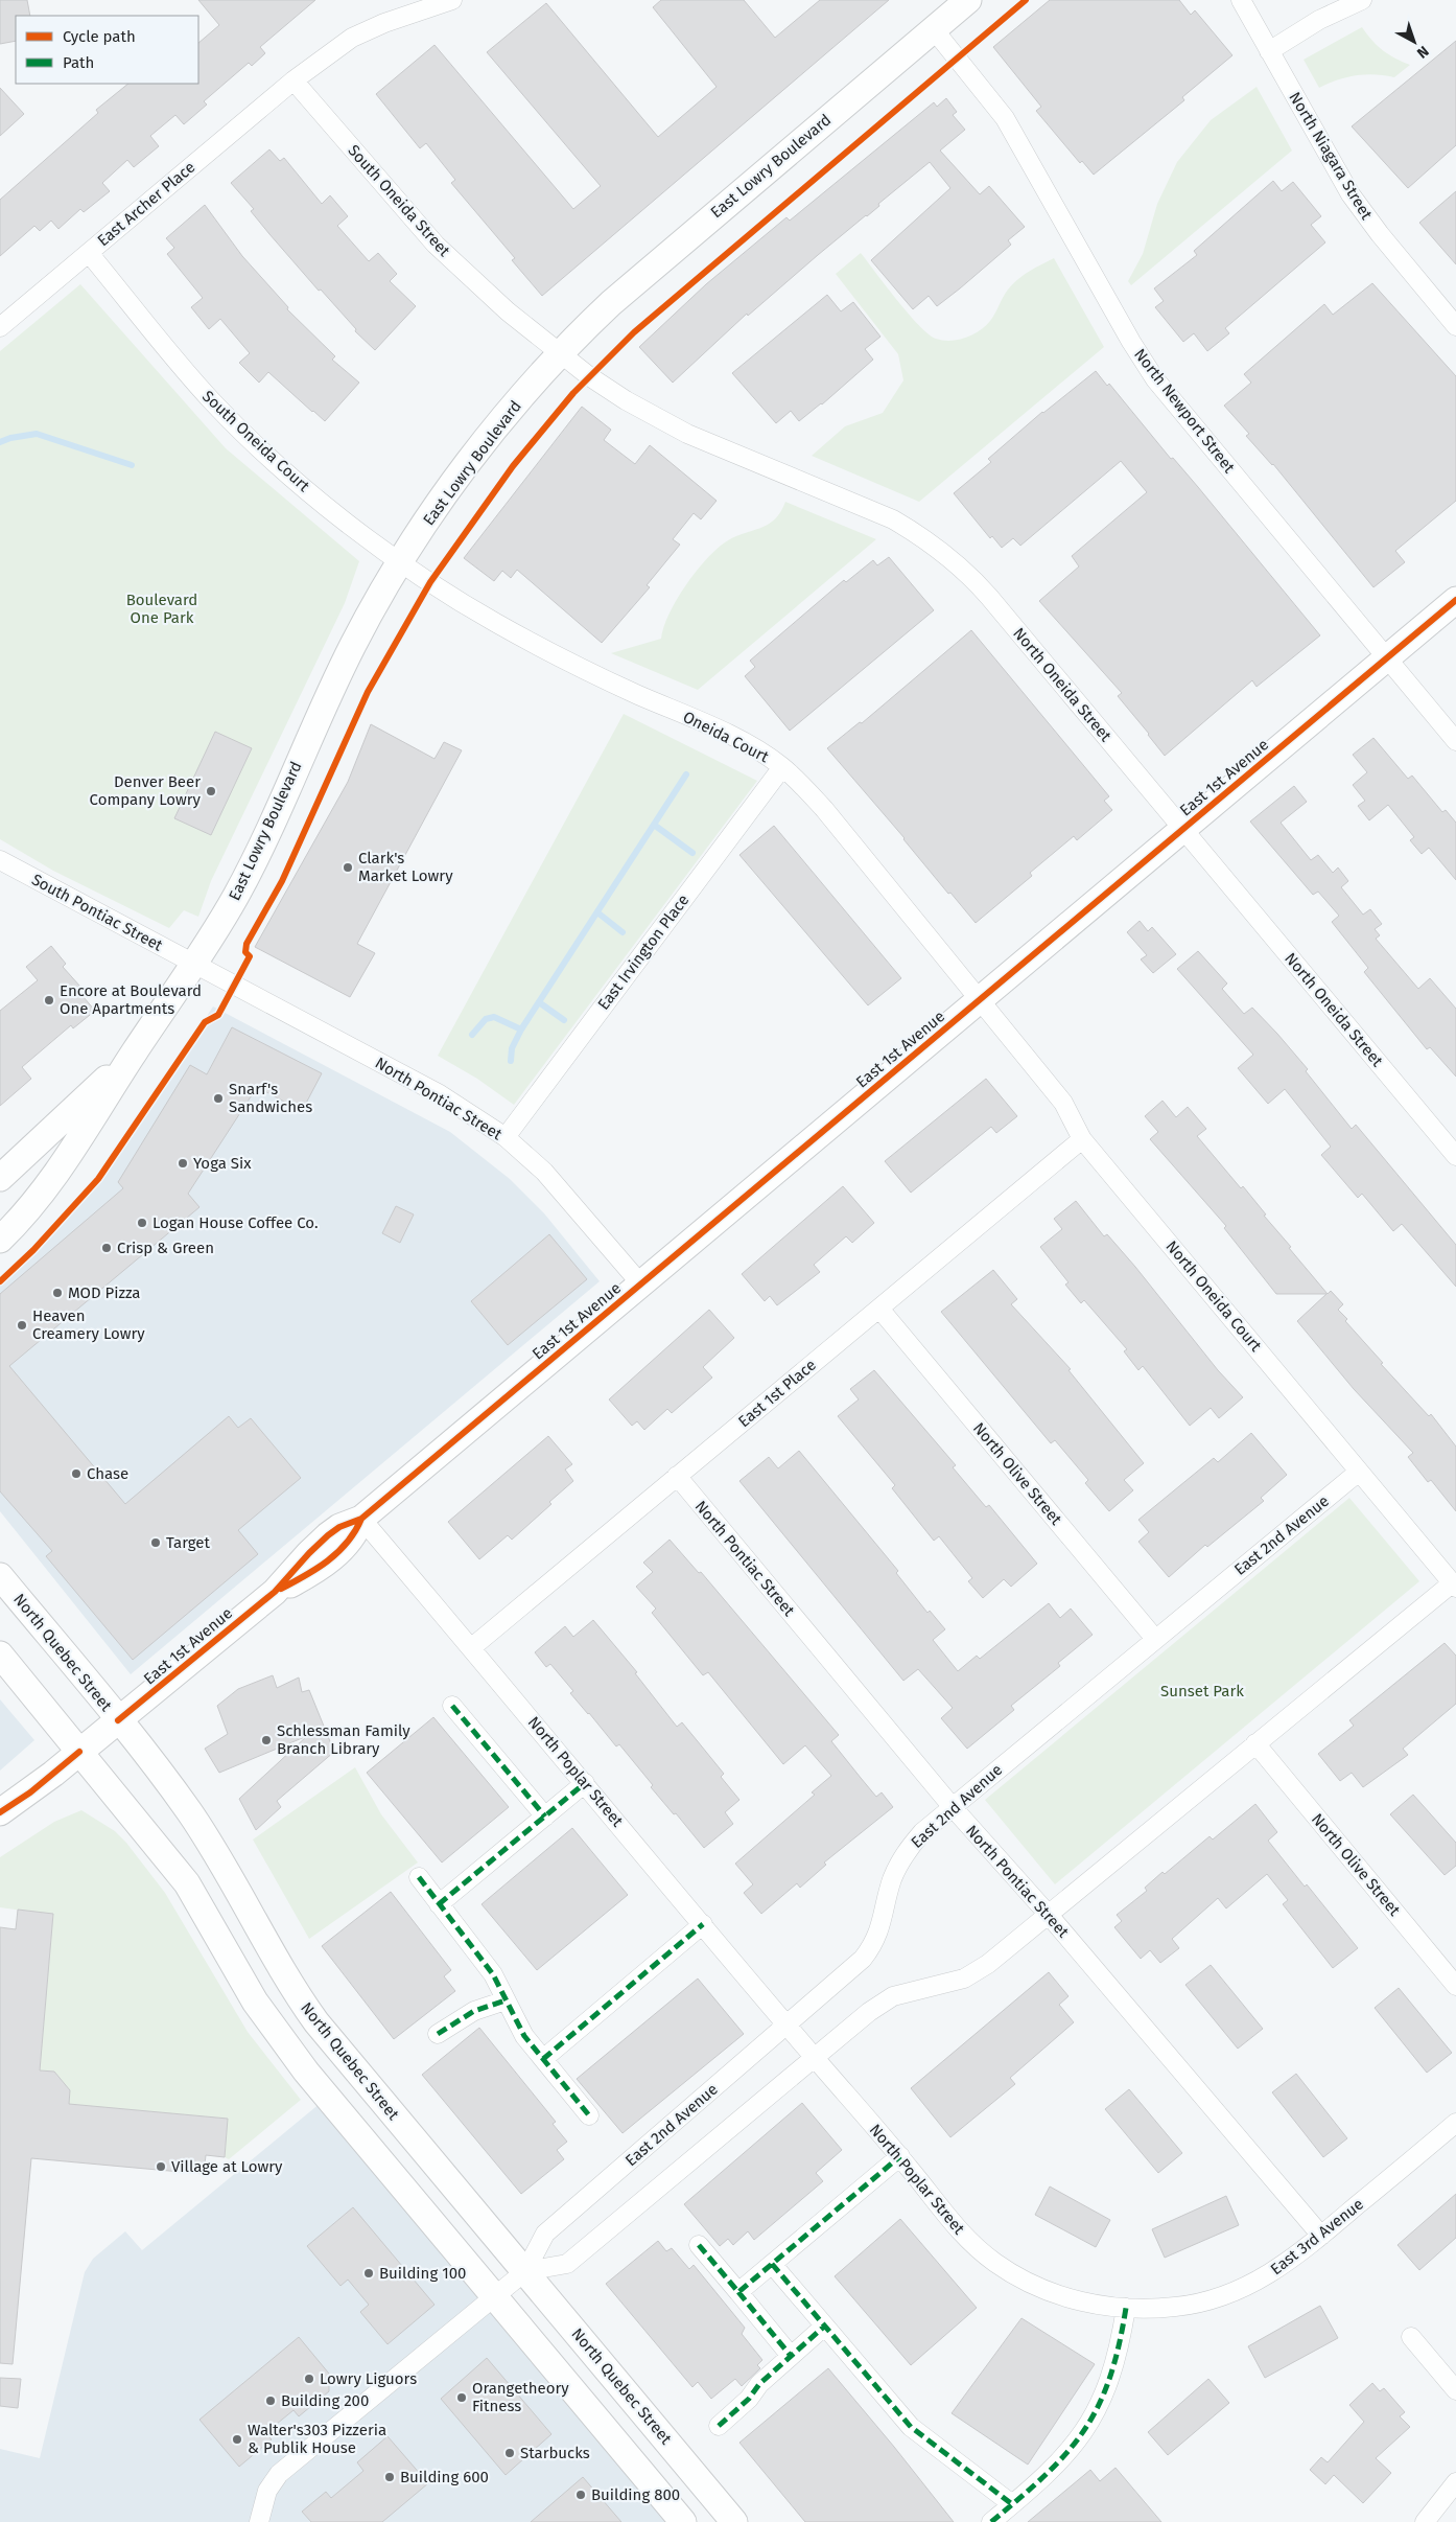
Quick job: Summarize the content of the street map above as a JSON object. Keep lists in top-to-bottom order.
{
  "streets": {
    "street": [
      "North Niagara Street",
      "East Lowry Boulevard",
      "South Oneida Street",
      "East Archer Place",
      "North Newport Street",
      "South Oneida Court",
      "North Oneida Street",
      "Oneida Court",
      "East 1st Avenue",
      "South Pontiac Street",
      "East Irvington Place",
      "North Pontiac Street",
      "North Oneida Court",
      "East 1st Place",
      "North Olive Street",
      "East 2nd Avenue",
      "North Quebec Street",
      "North Poplar Street",
      "East 3rd Avenue"
    ]
  },
  "crossings": [
    ["East Lowry Boulevard", "South Oneida Street"],
    ["East Lowry Boulevard", "North Newport Street"],
    ["East Lowry Boulevard", "South Oneida Court"],
    ["East Lowry Boulevard", "North Oneida Street"],
    ["East Lowry Boulevard", "Oneida Court"],
    ["East Lowry Boulevard", "South Pontiac Street"],
    ["East Lowry Boulevard", "North Pontiac Street"],
    ["South Oneida Street", "East Archer Place"],
    ["South Oneida Street", "North Oneida Street"],
    ["East Archer Place", "South Oneida Court"],
    ["North Newport Street", "East 1st Avenue"],
    ["South Oneida Court", "Oneida Court"],
    ["North Oneida Street", "East 1st Avenue"],
    ["Oneida Court", "East 1st Avenue"],
    ["Oneida Court", "East Irvington Place"],
    ["Oneida Court", "North Oneida Court"],
    ["East 1st Avenue", "North Pontiac Street"],
    ["East 1st Avenue", "North Oneida Court"],
    ["East 1st Avenue", "North Quebec Street"],
    ["East 1st Avenue", "North Poplar Street"],
    ["South Pontiac Street", "North Pontiac Street"],
    ["East Irvington Place", "North Pontiac Street"],
    ["North Pontiac Street", "East 1st Place"],
    ["North Pontiac Street", "East 2nd Avenue"],
    ["North Pontiac Street", "East 3rd Avenue"],
    ["North Oneida Court", "East 1st Place"],
    ["North Oneida Court", "East 2nd Avenue"],
    ["East 1st Place", "North Olive Street"],
    ["East 1st Place", "North Poplar Street"],
    ["North Olive Street", "East 2nd Avenue"],
    ["East 2nd Avenue", "North Quebec Street"],
    ["East 2nd Avenue", "North Poplar Street"],
    ["North Poplar Street", "East 3rd Avenue"]
  ],
  "parks": ["Boulevard One Park", "Sunset Park"],
  "places": [
    "Denver Beer Company Lowry",
    "Clark's Market Lowry",
    "Encore at Boulevard One Apartments",
    "Snarf's Sandwiches",
    "Yoga Six",
    "Logan House Coffee Co.",
    "Crisp & Green",
    "MOD Pizza",
    "Heaven Creamery Lowry",
    "Chase",
    "Target",
    "Schlessman Family Branch Library",
    "Village at Lowry",
    "Building 100",
    "Lowry Liguors",
    "Orangetheory Fitness",
    "Building 200",
    "Walter's303 Pizzeria & Publik House",
    "Starbucks",
    "Building 600",
    "Building 800"
  ],
  "legend": ["Cycle path", "Path"],
  "north": "bottom right"
}
